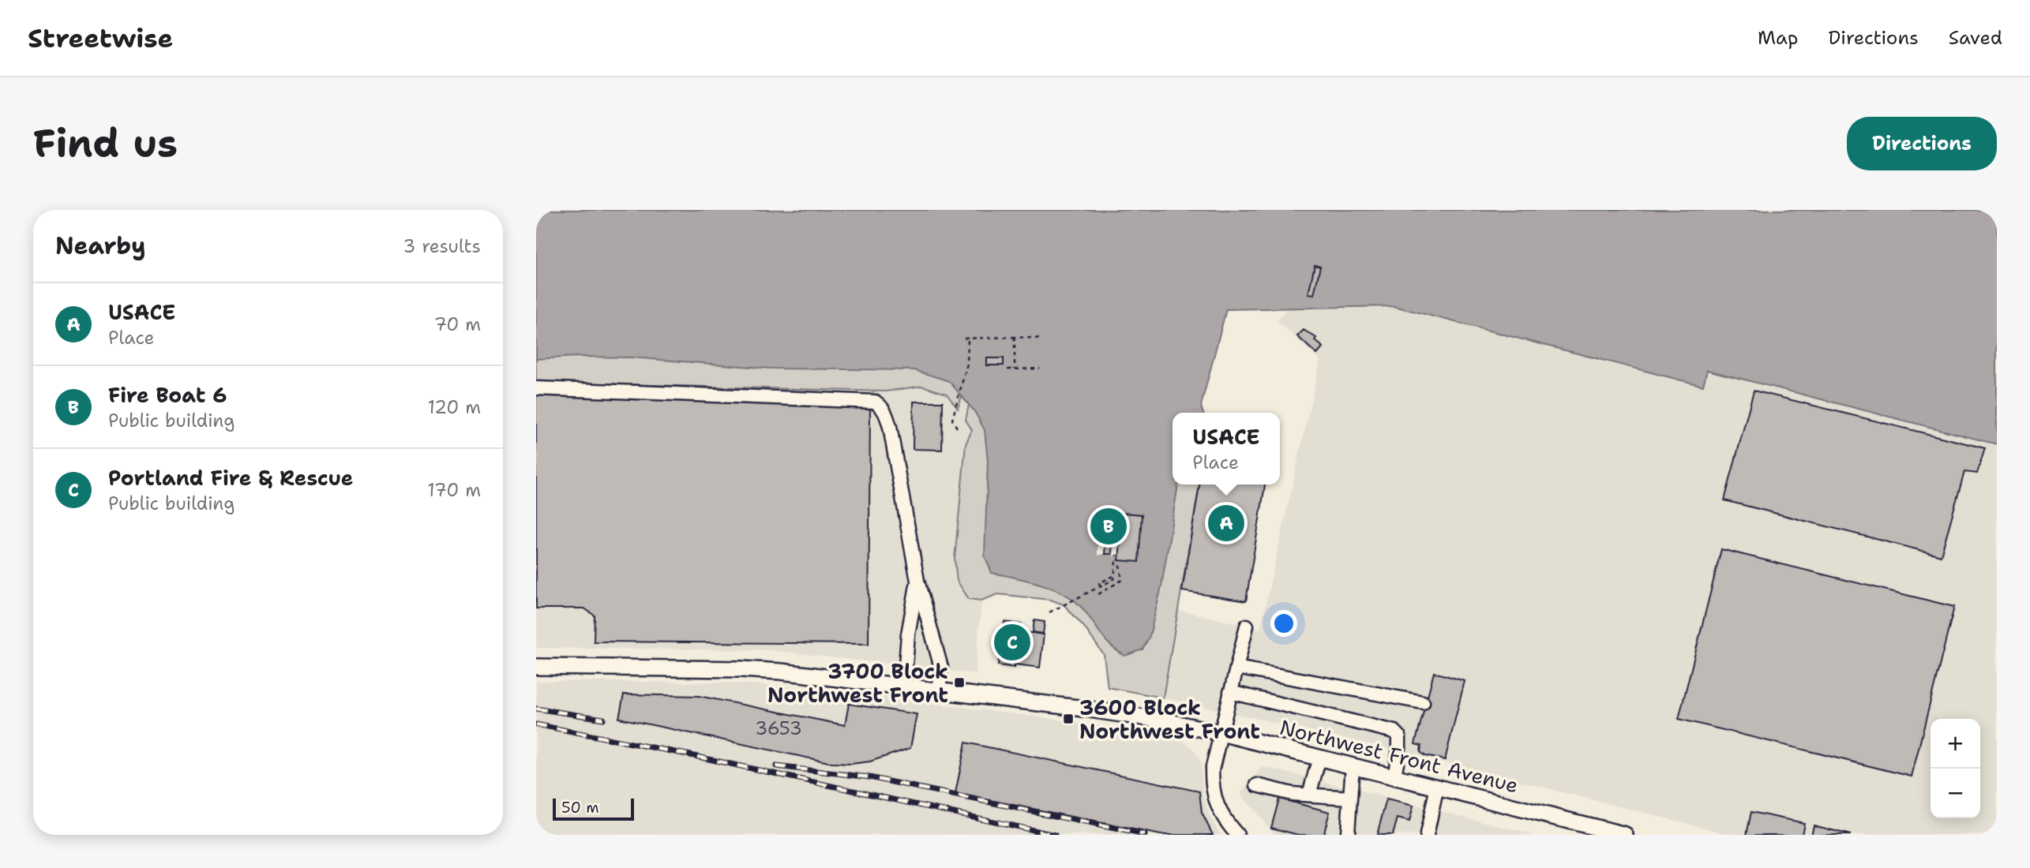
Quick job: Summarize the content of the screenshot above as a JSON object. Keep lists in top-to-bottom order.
{
  "streets": {
    "main road": ["Northwest Front Avenue"]
  },
  "places": {
    "transit": ["3700 Block Northwest Front", "3600 Block Northwest Front"]
  },
  "house_numbers": ["3653"],
  "scale_bar": "50 m",
  "page": {
    "header": "Streetwise",
    "nav": ["Map", "Directions", "Saved"],
    "buttons": "Directions",
    "title": "Find us",
    "heading": ["Nearby", "3 results"],
    "list": [
      {
        "mark": "A",
        "name": "USACE",
        "note": "Place",
        "value": "70 m"
      },
      {
        "mark": "B",
        "name": "Fire Boat 6",
        "note": "Public building",
        "value": "120 m"
      },
      {
        "mark": "C",
        "name": "Portland Fire & Rescue",
        "note": "Public building",
        "value": "170 m"
      }
    ],
    "popup": ["USACE", "Place"],
    "pins": ["A", "B", "C"],
    "map_buttons": ["+", "−"],
    "scale": "50 m"
  }
}
